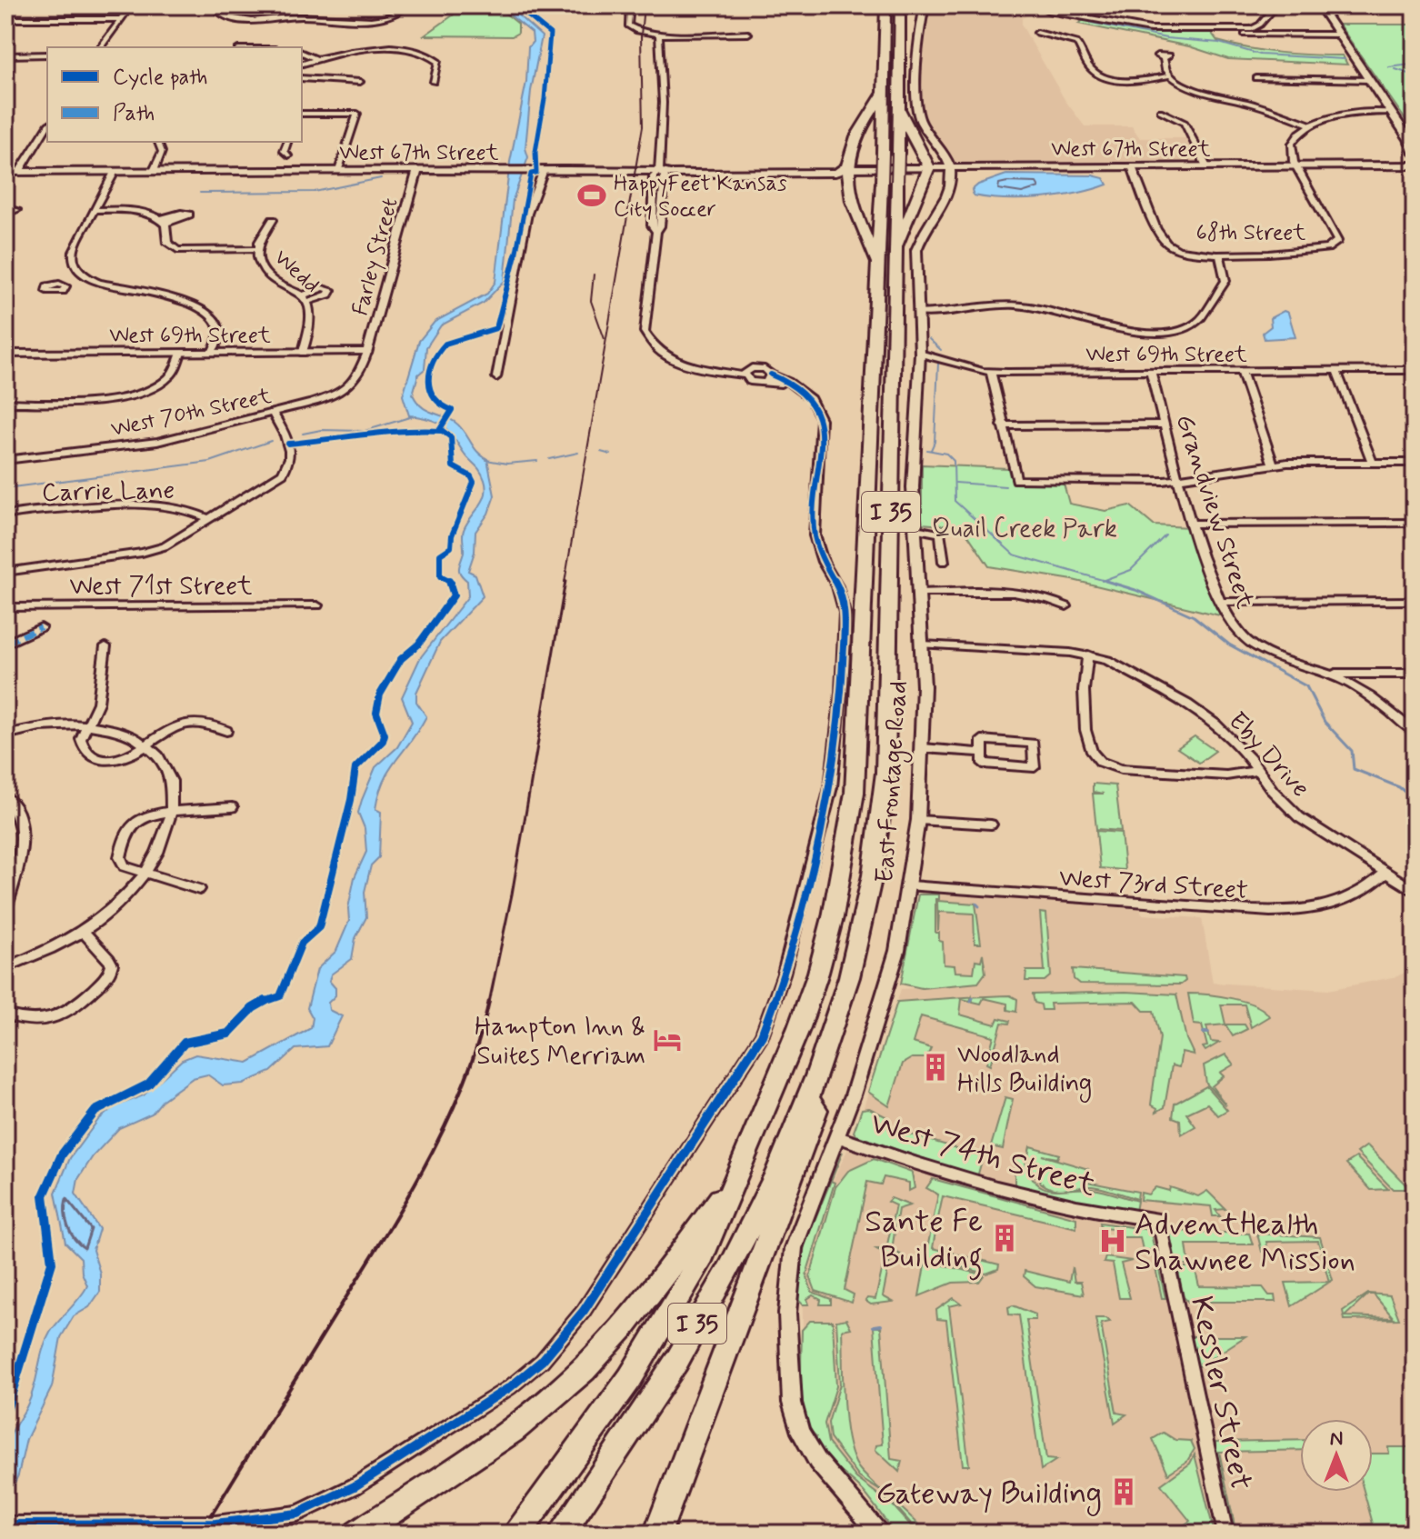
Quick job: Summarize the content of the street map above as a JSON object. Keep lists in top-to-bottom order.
{
  "streets": {
    "highway": ["I 35"],
    "street": [
      "West 67th Street",
      "68th Street",
      "Farley Street",
      "Wedd",
      "West 69th Street",
      "West 70th Street",
      "Carrie Lane",
      "Grandview Street",
      "West 71st Street",
      "Eby Drive",
      "East Frontage Road",
      "West 73rd Street",
      "West 74th Street",
      "Kessler Street"
    ]
  },
  "crossings": [
    ["West 67th Street", "68th Street"],
    ["West 67th Street", "Farley Street"],
    ["West 67th Street", "East Frontage Road"],
    ["Farley Street", "West 69th Street"],
    ["Farley Street", "West 70th Street"],
    ["Wedd", "West 69th Street"],
    ["West 69th Street", "West 70th Street"],
    ["West 69th Street", "Grandview Street"],
    ["West 69th Street", "East Frontage Road"],
    ["Eby Drive", "East Frontage Road"],
    ["Eby Drive", "West 73rd Street"],
    ["East Frontage Road", "West 73rd Street"],
    ["East Frontage Road", "West 74th Street"],
    ["West 74th Street", "Kessler Street"]
  ],
  "parks": ["Quail Creek Park"],
  "places": {
    "sports": ["HappyFeet Kansas City Soccer"],
    "hotel": ["Hampton Inn & Suites Merriam"],
    "building": ["Woodland Hills Building", "Sante Fe Building", "Gateway Building"],
    "hospital": ["AdventHealth Shawnee Mission"]
  },
  "legend": ["Cycle path", "Path"],
  "north": "top"
}
